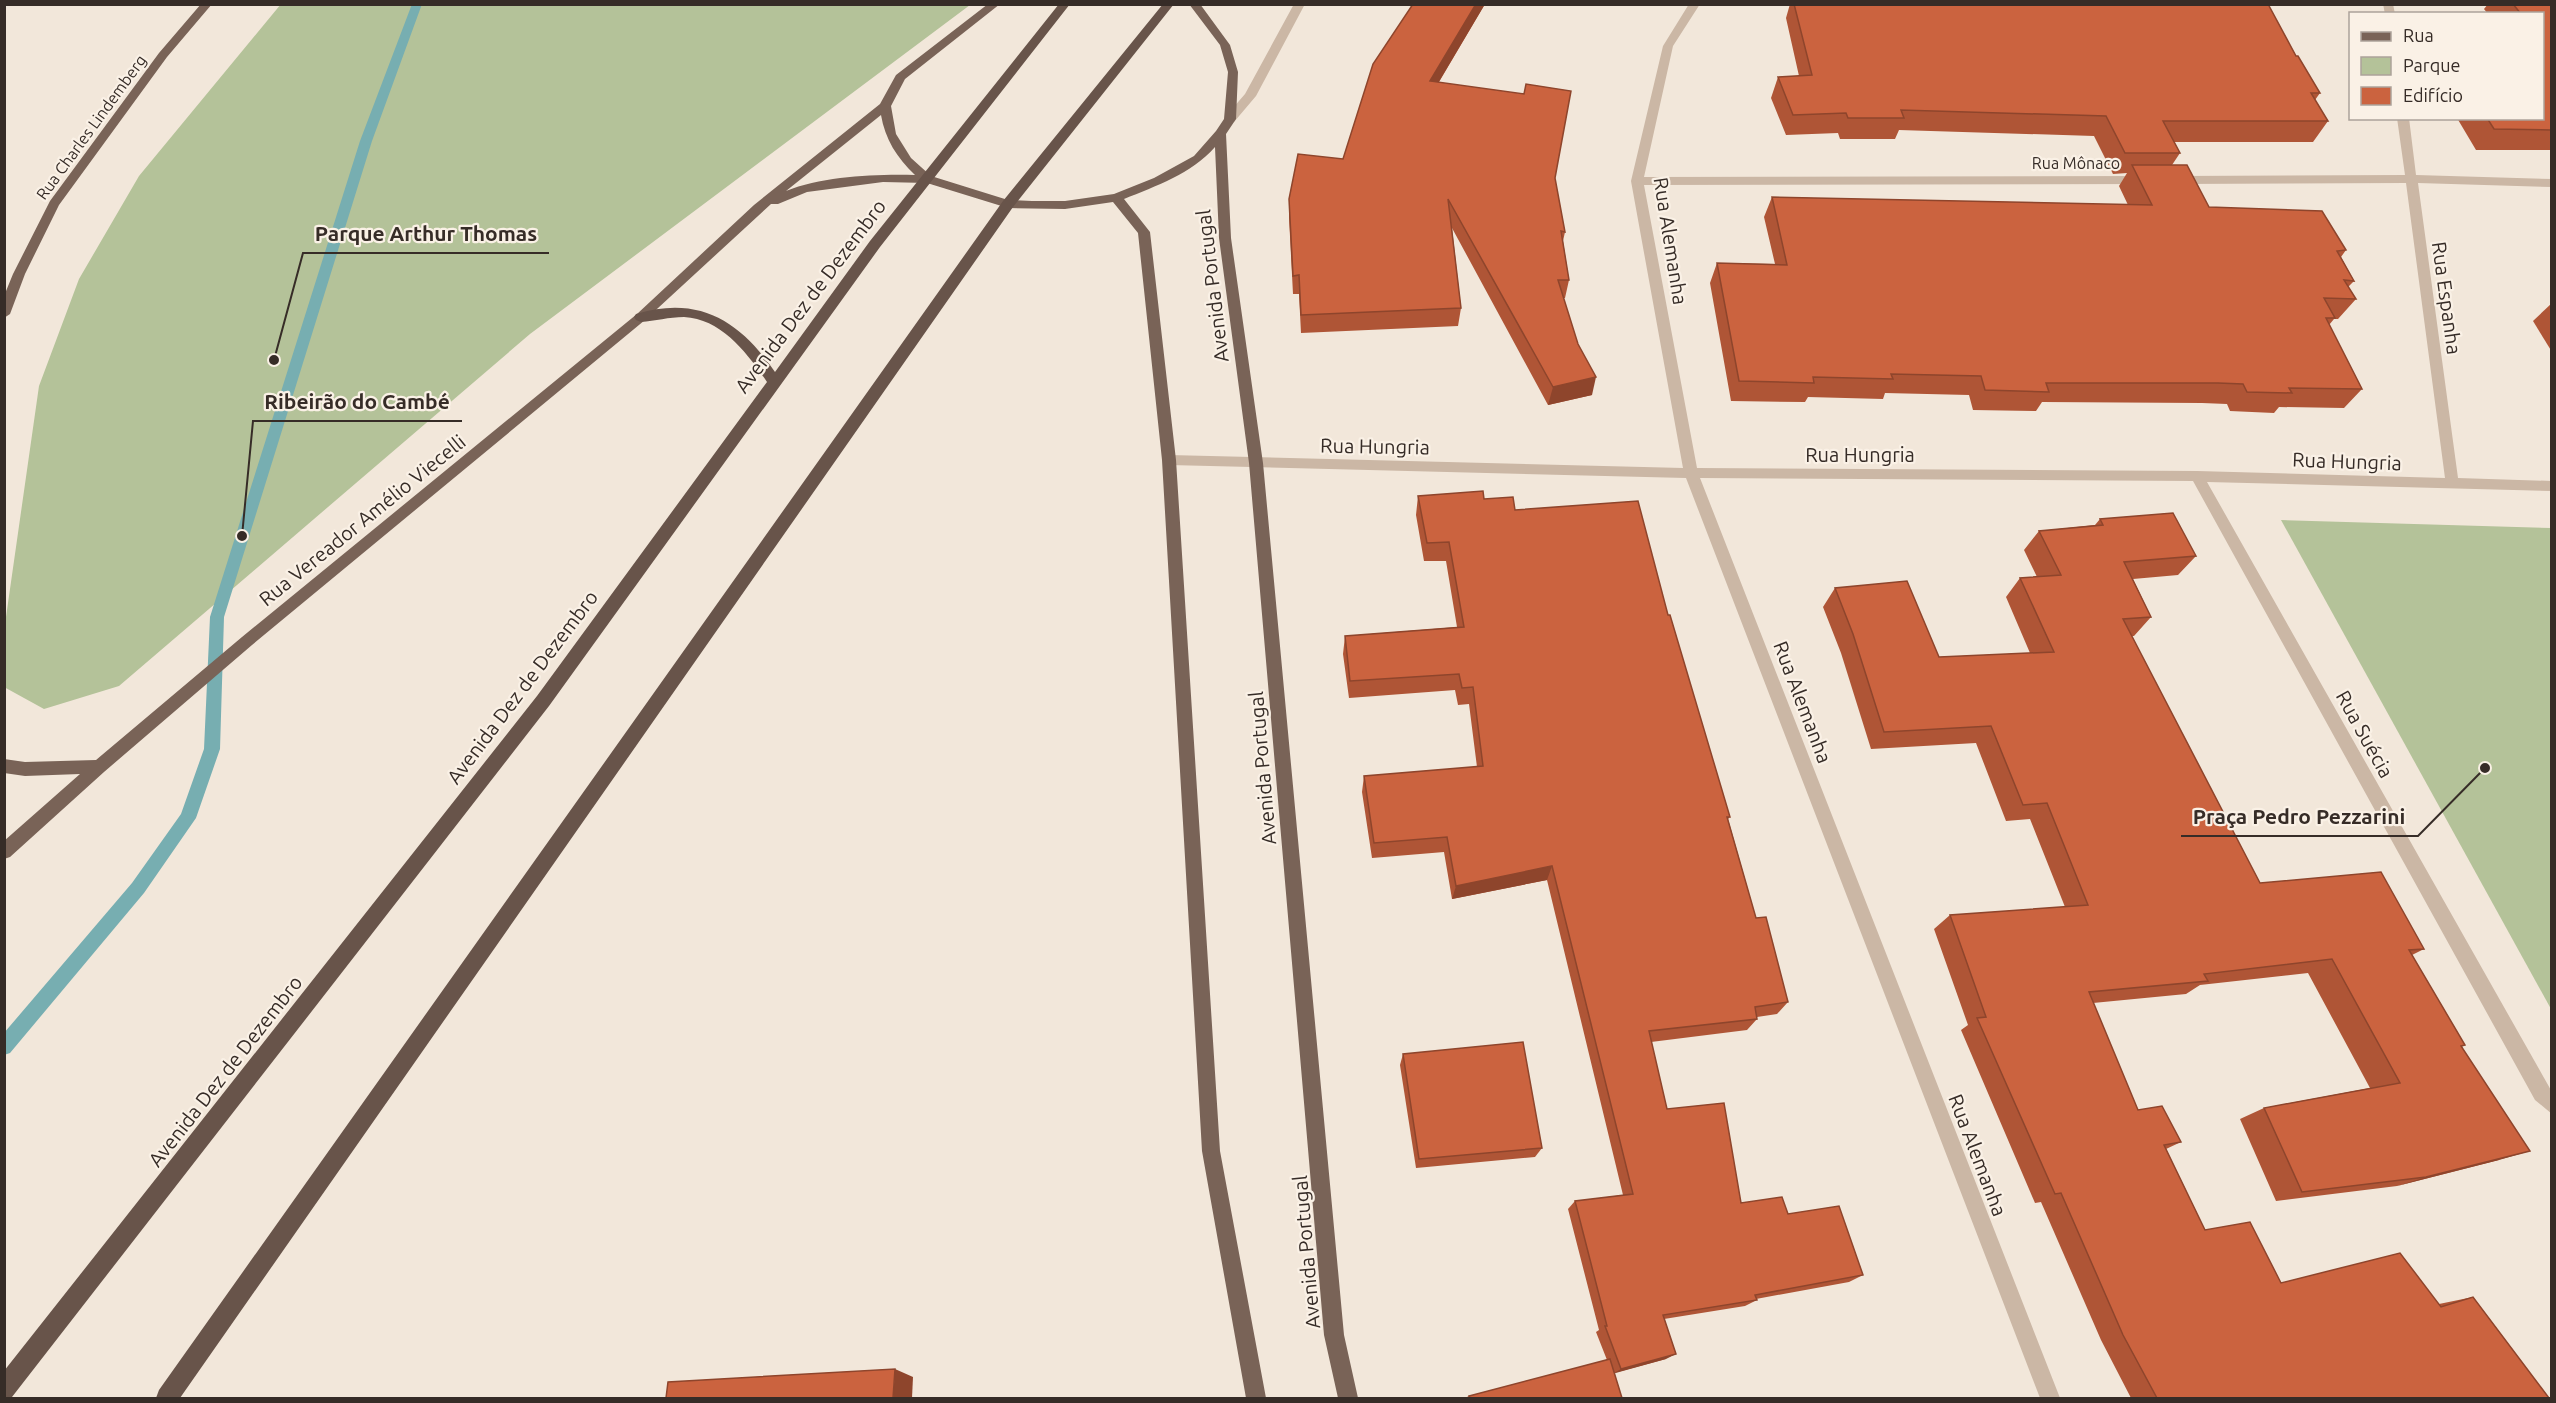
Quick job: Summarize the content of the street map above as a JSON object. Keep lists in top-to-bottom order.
{
  "streets": {
    "highway": ["Avenida Dez de Dezembro"],
    "main road": ["Rua Charles Lindemberg", "Avenida Portugal", "Rua Vereador Amélio Viecelli"],
    "street": [
      "Rua Mônaco",
      "Rua Alemanha",
      "Rua Espanha",
      "Rua Hungria",
      "Rua Suécia"
    ]
  },
  "crossings": [
    ["Rua Mônaco", "Rua Alemanha"],
    ["Rua Mônaco", "Rua Espanha"],
    ["Rua Alemanha", "Rua Hungria"],
    ["Avenida Portugal", "Rua Hungria"],
    ["Avenida Dez de Dezembro", "Rua Vereador Amélio Viecelli"],
    ["Rua Espanha", "Rua Hungria"],
    ["Rua Hungria", "Rua Suécia"]
  ],
  "places": ["Parque Arthur Thomas", "Ribeirão do Cambé", "Praça Pedro Pezzarini"],
  "legend": ["Rua", "Parque", "Edifício"]
}
